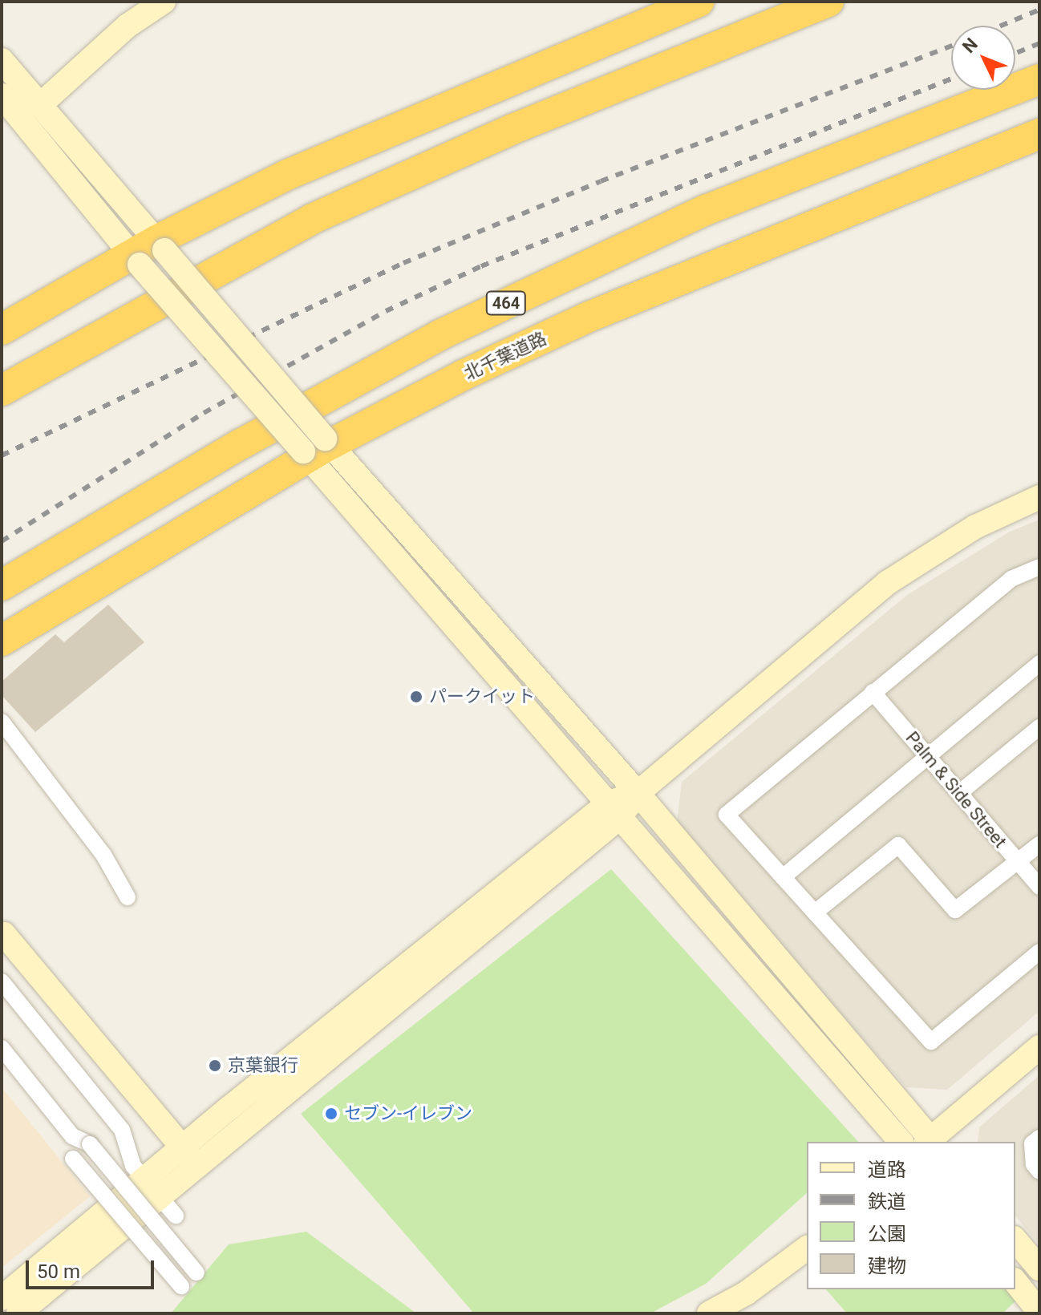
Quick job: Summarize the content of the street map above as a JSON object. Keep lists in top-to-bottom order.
{
  "streets": {
    "highway": ["464", "北千葉道路"],
    "street": ["Palm & Side Street"]
  },
  "places": ["パークイット", "京葉銀行", "セブン-イレブン"],
  "legend": [
    "道路",
    "鉄道",
    "公園",
    "建物"
  ],
  "scale_bar": "50 m",
  "north": "top left"
}
